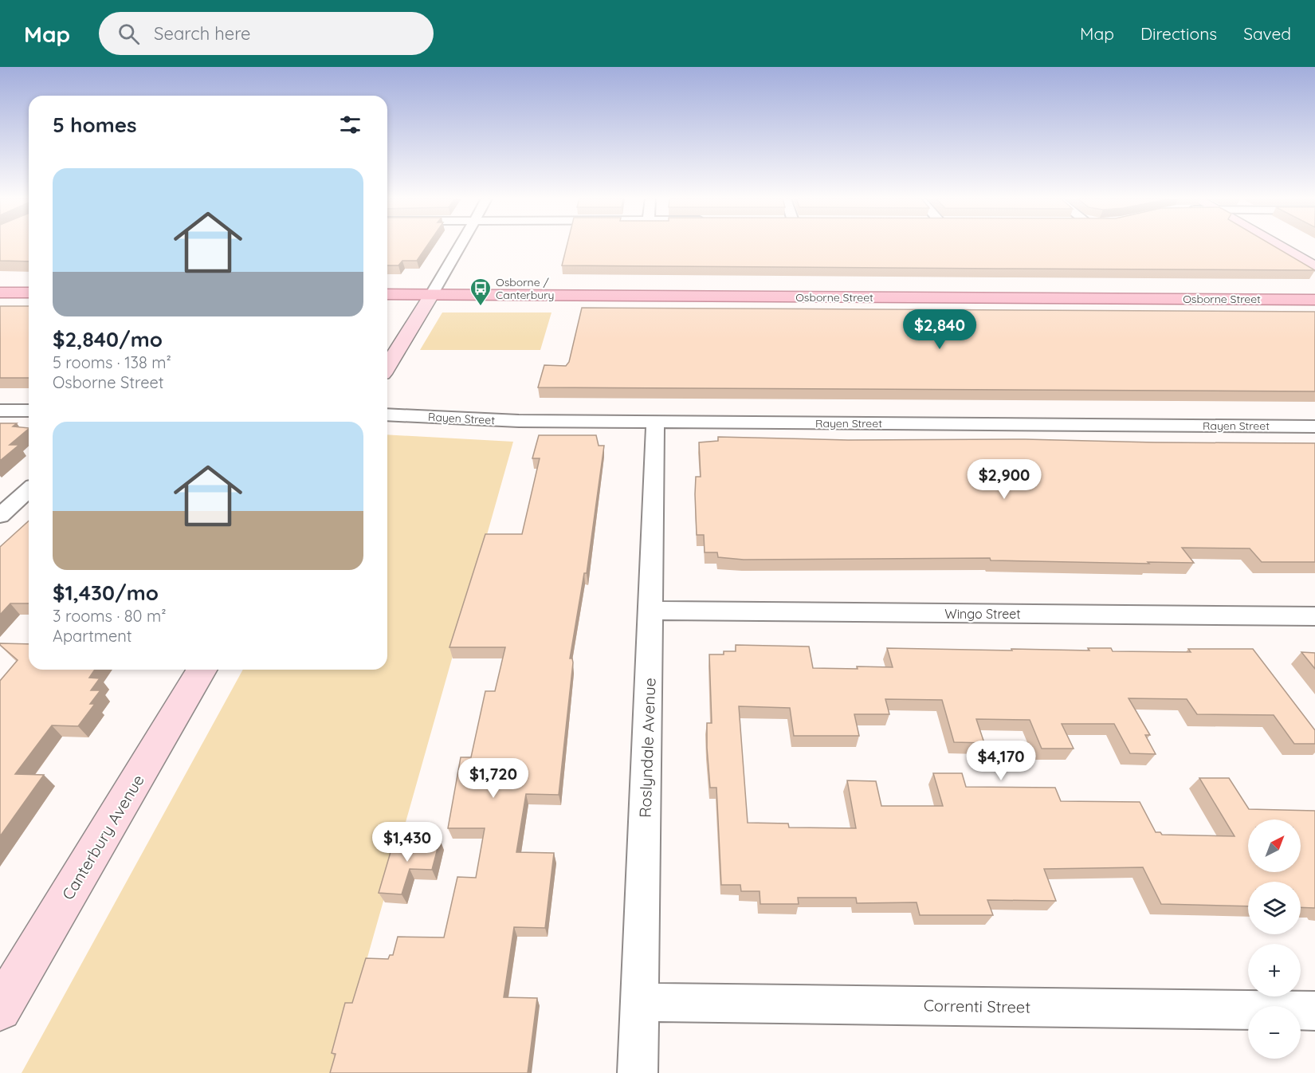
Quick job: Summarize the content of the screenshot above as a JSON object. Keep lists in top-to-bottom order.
{
  "streets": {
    "main road": ["Osborne Street"],
    "street": [
      "Rayen Street",
      "Wingo Street",
      "Roslyndale Avenue",
      "Canterbury Avenue",
      "Correnti Street"
    ]
  },
  "crossings": [
    ["Rayen Street", "Roslyndale Avenue"],
    ["Wingo Street", "Roslyndale Avenue"],
    ["Roslyndale Avenue", "Correnti Street"]
  ],
  "places": {
    "bus stop": ["Osborne / Canterbury"]
  },
  "north": "top right",
  "page": {
    "header": "Map",
    "search": "Search here",
    "nav": ["Map", "Directions", "Saved"],
    "heading": "5 homes",
    "list": [
      {
        "name": "$2,840/mo",
        "note": "5 rooms · 138 m² · Osborne Street"
      },
      {
        "name": "$1,430/mo",
        "note": "3 rooms · 80 m² · Apartment"
      }
    ],
    "price": [
      "$2,840",
      "$2,900",
      "$4,170",
      "$1,720",
      "$1,430"
    ],
    "map_buttons": ["+", "−"]
  }
}
